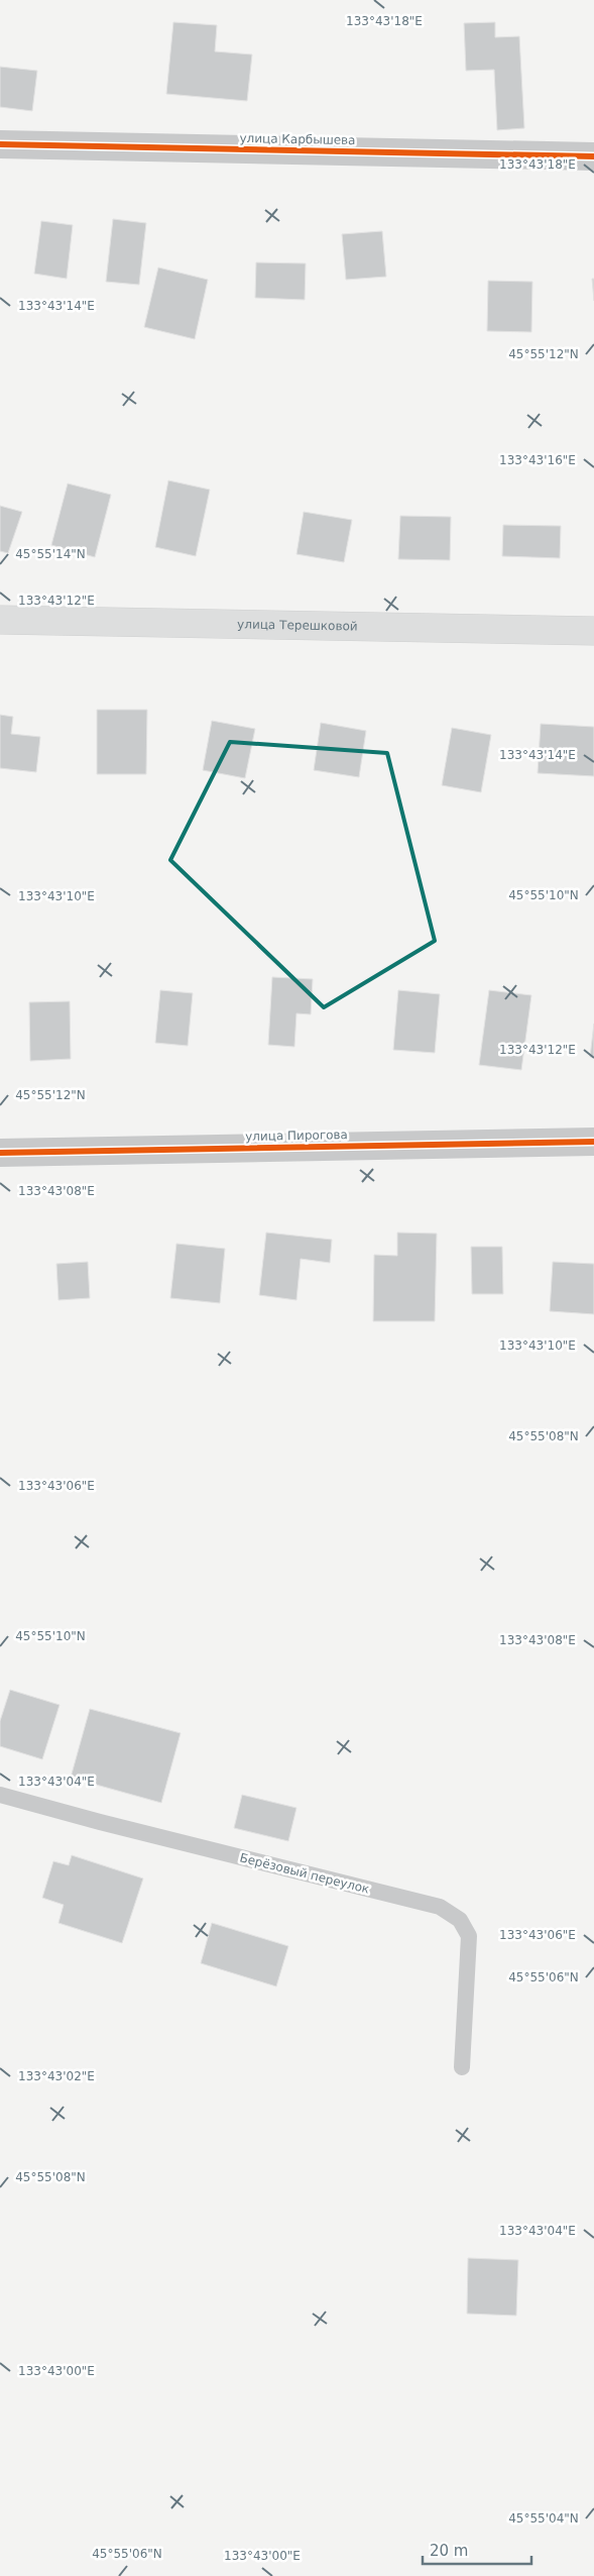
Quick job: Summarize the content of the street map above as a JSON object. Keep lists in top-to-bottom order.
{
  "streets": {
    "main road": ["улица Терешковой"],
    "street": ["улица Карбышева", "улица Пирогова"],
    "lane": ["Берёзовый переулок"]
  },
  "scale_bar": "20 m",
  "coordinates": [
    "133°43'18\"E",
    "133°43'14\"E",
    "45°55'12\"N",
    "133°43'16\"E",
    "45°55'14\"N",
    "133°43'12\"E",
    "45°55'10\"N",
    "133°43'10\"E",
    "133°43'08\"E",
    "45°55'08\"N",
    "133°43'06\"E",
    "133°43'04\"E",
    "45°55'06\"N",
    "133°43'02\"E",
    "133°43'00\"E",
    "45°55'04\"N"
  ]
}
